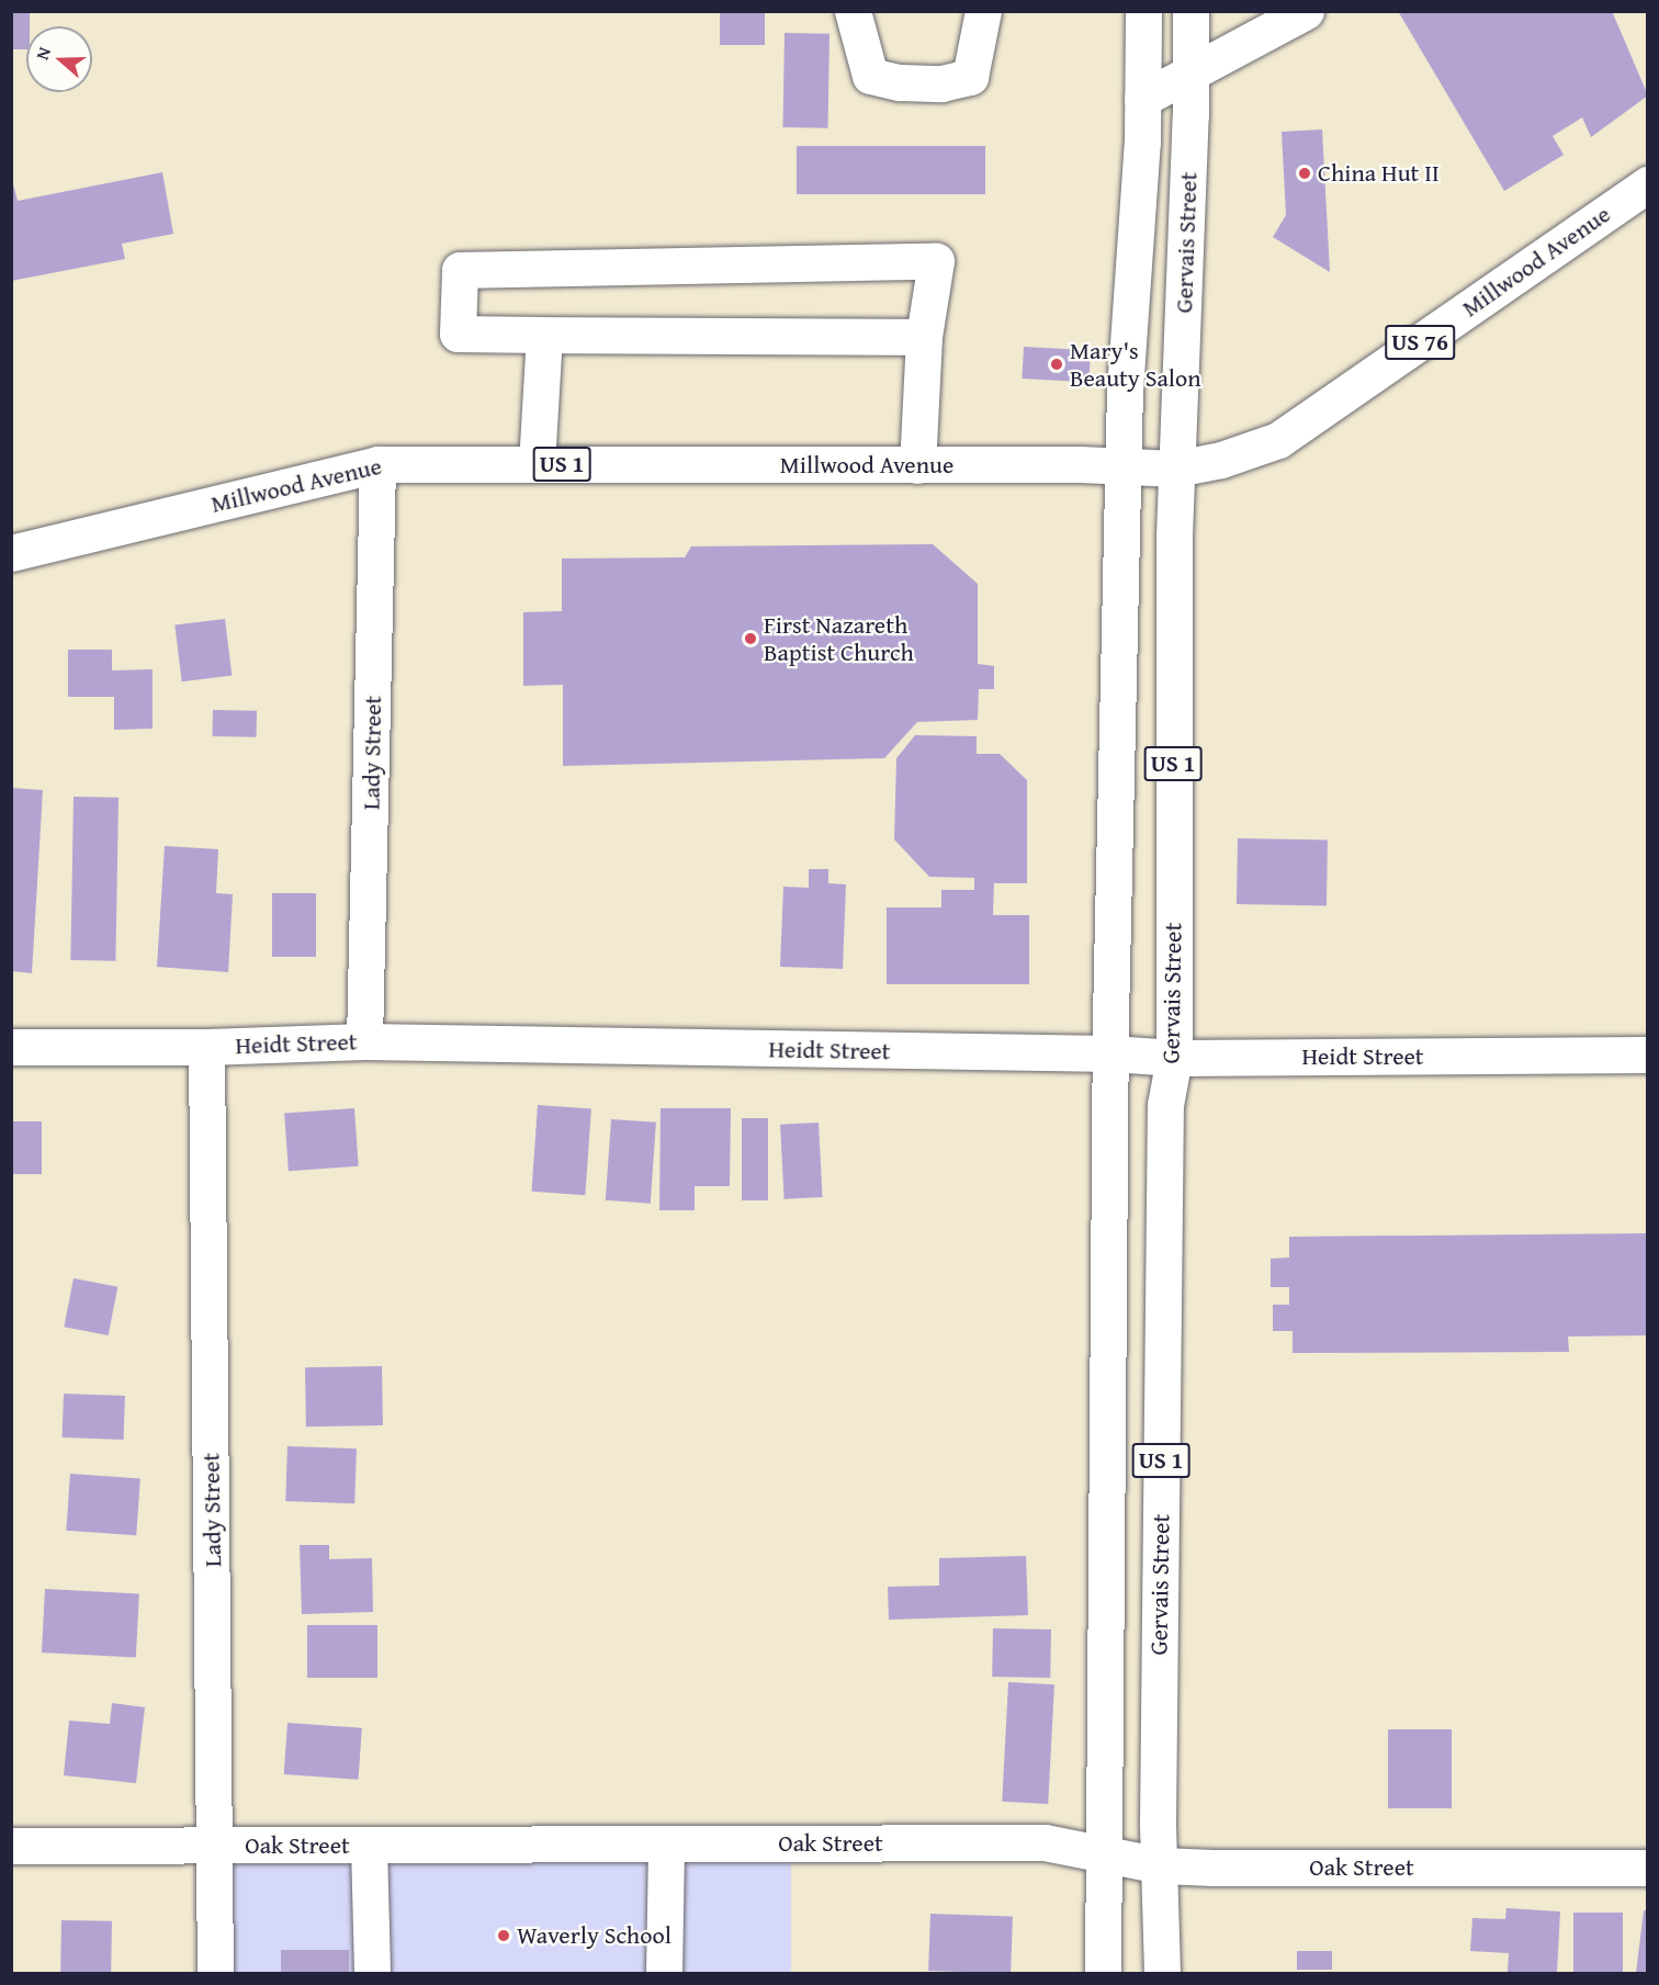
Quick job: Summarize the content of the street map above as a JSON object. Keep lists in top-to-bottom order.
{
  "streets": {
    "main road": [
      "Gervais Street",
      "Millwood Avenue",
      "US 76",
      "US 1",
      "Lady Street",
      "Heidt Street",
      "Oak Street"
    ]
  },
  "crossings": [
    ["Gervais Street", "Millwood Avenue"],
    ["Gervais Street", "Heidt Street"],
    ["Gervais Street", "Oak Street"],
    ["Millwood Avenue", "Lady Street"],
    ["Lady Street", "Heidt Street"],
    ["Lady Street", "Oak Street"]
  ],
  "places": [
    "China Hut II",
    "Mary's Beauty Salon",
    "First Nazareth Baptist Church",
    "Waverly School"
  ],
  "north": "left"
}
